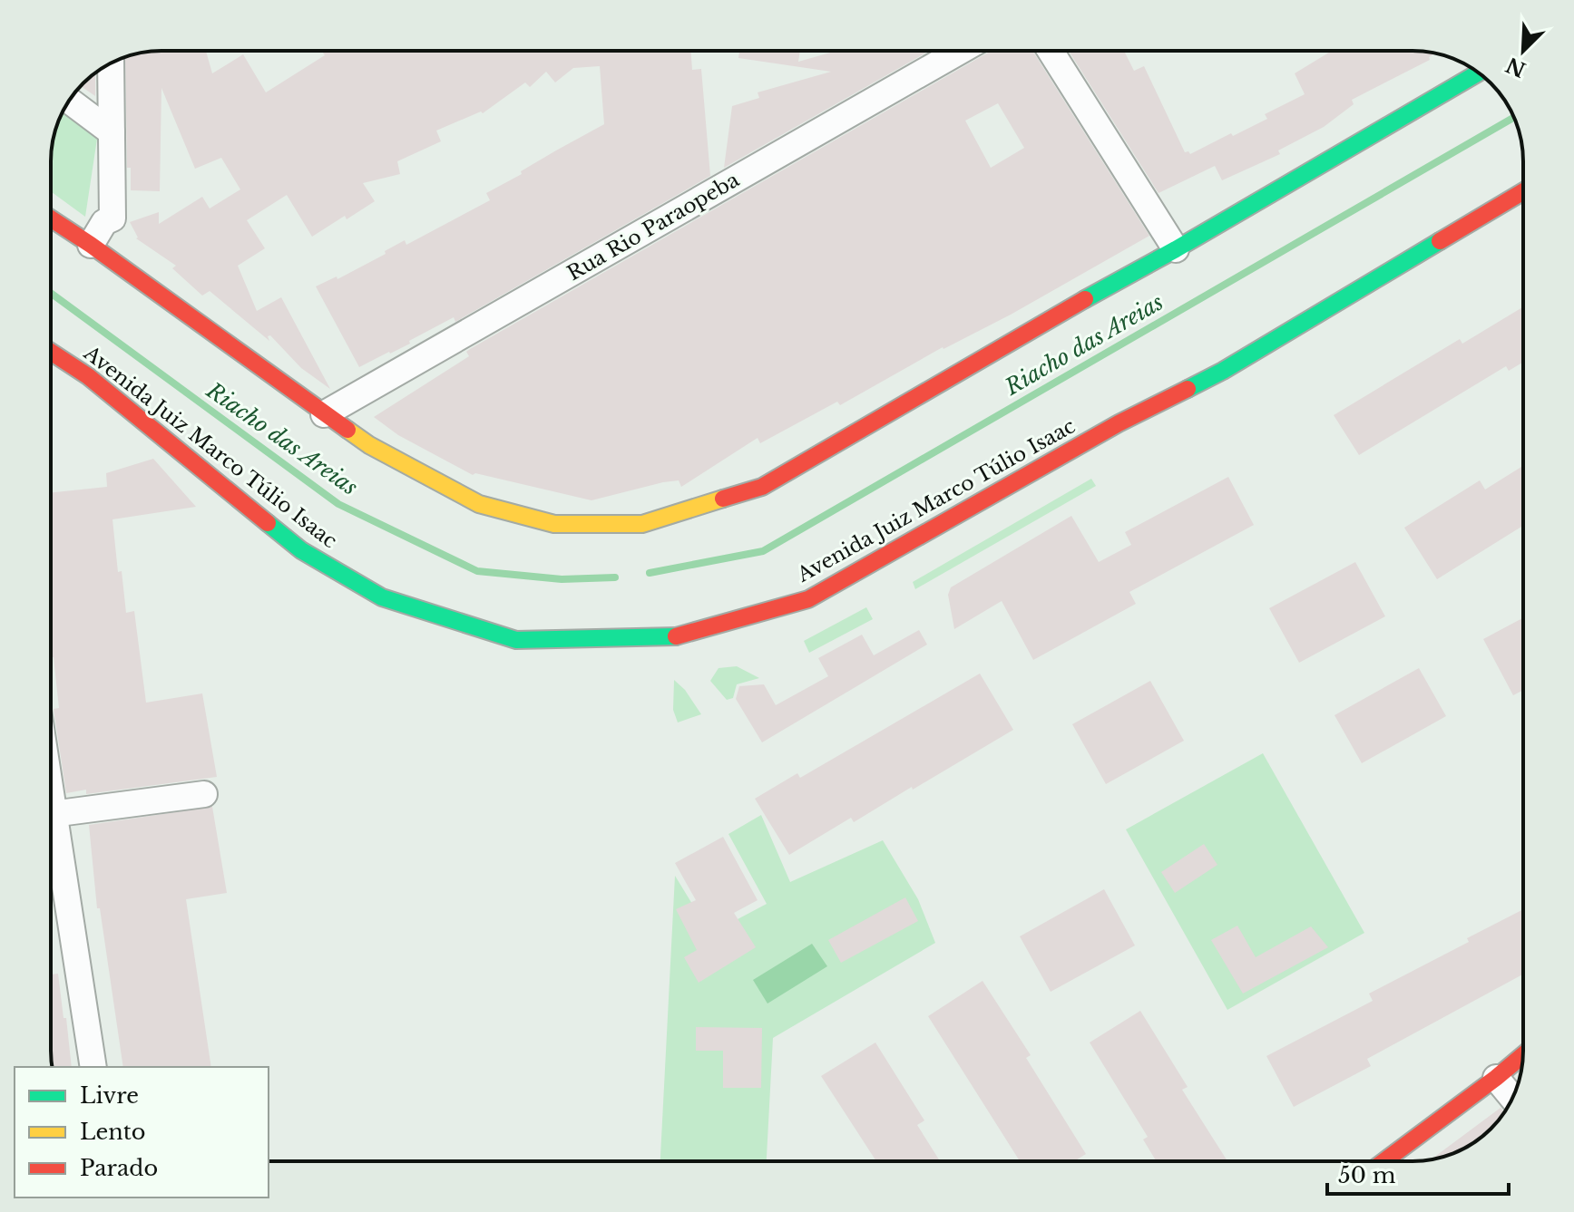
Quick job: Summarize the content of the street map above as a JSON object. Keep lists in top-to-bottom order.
{
  "streets": {
    "main road": ["Avenida Juiz Marco Túlio Isaac"],
    "street": ["Rua Rio Paraopeba"]
  },
  "water": ["Riacho das Areias"],
  "legend": ["Livre", "Lento", "Parado"],
  "scale_bar": "50 m",
  "north": "bottom left"
}
